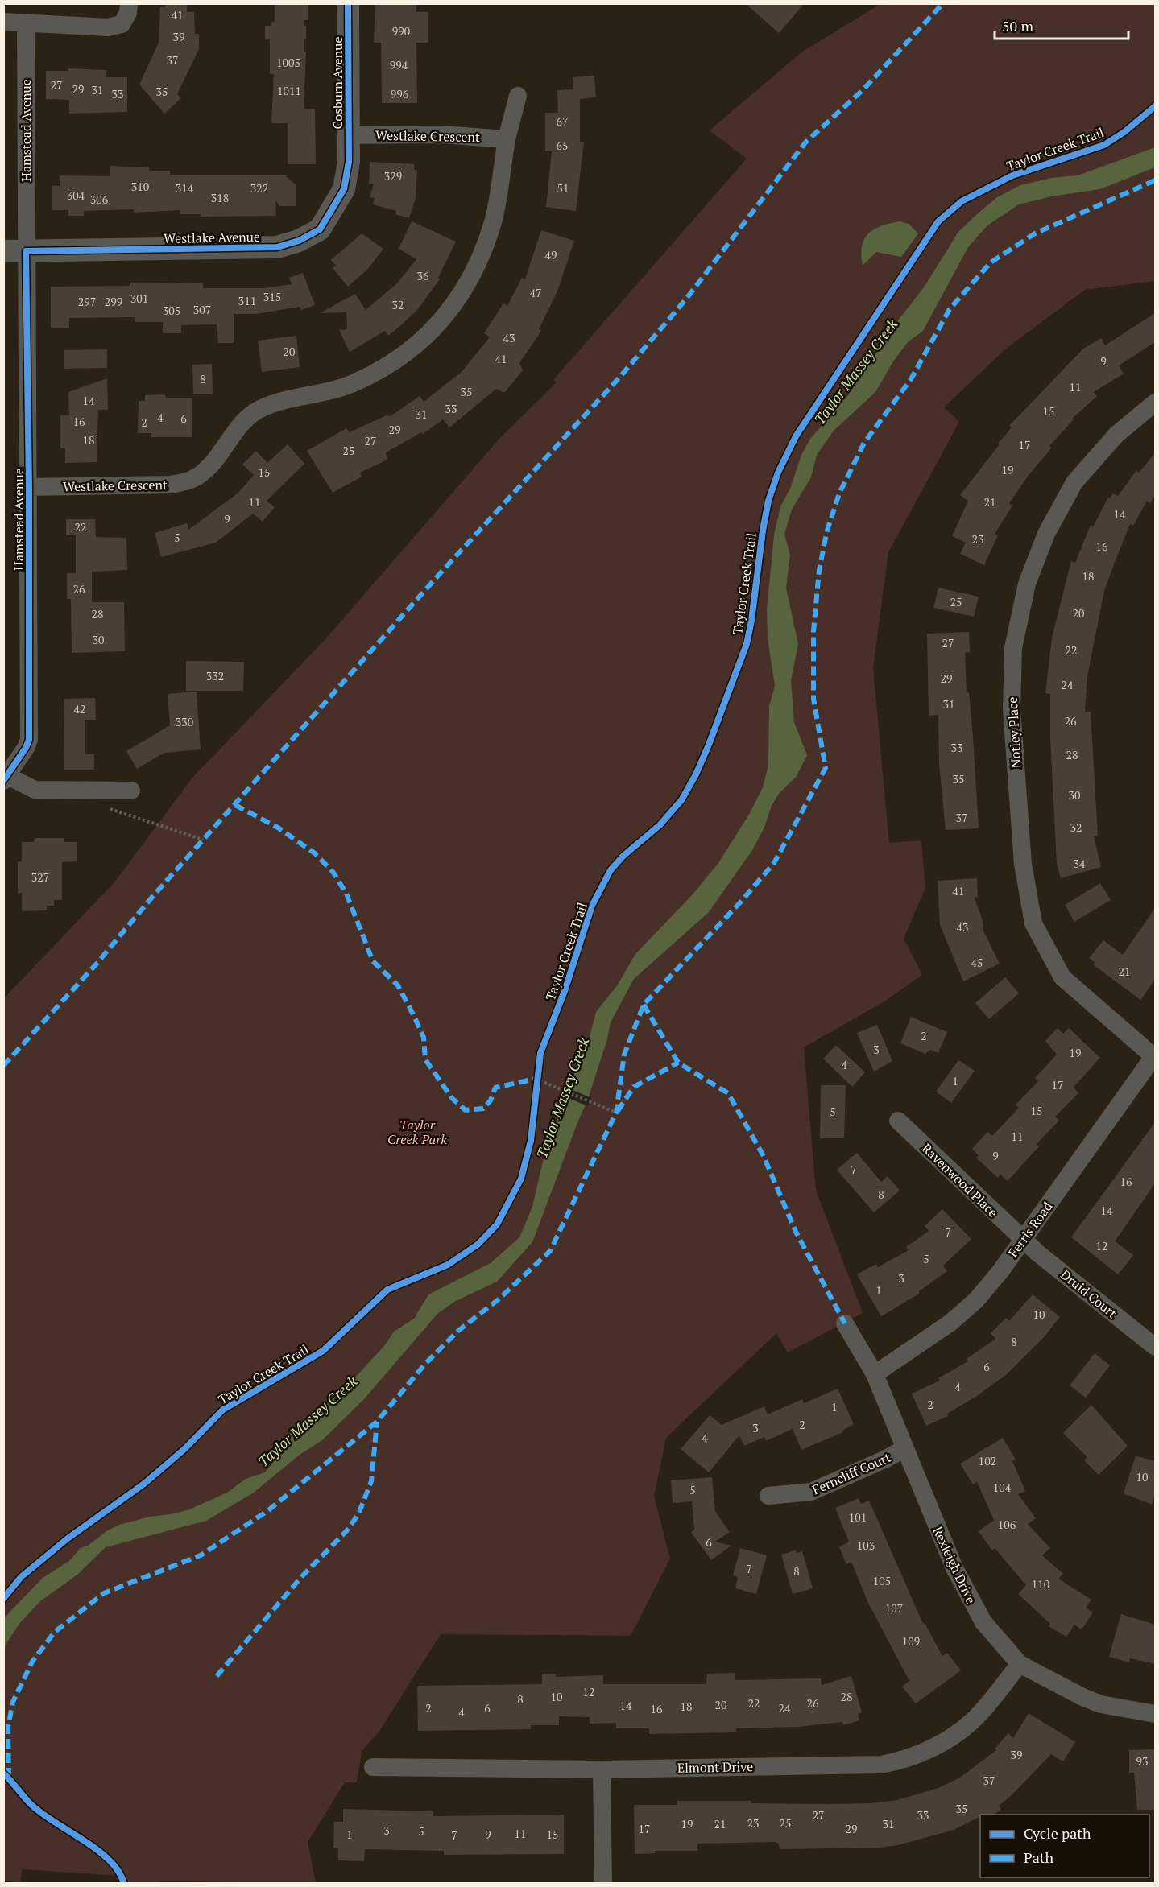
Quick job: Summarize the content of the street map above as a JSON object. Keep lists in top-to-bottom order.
{
  "streets": {
    "street": [
      "Cosburn Avenue",
      "Hamstead Avenue",
      "Westlake Crescent",
      "Westlake Avenue",
      "Notley Place",
      "Ravenwood Place",
      "Ferris Road",
      "Druid Court",
      "Ferncliff Court",
      "Rexleigh Drive",
      "Elmont Drive"
    ],
    "cycle path": ["Taylor Creek Trail"]
  },
  "crossings": [
    ["Cosburn Avenue", "Westlake Crescent"],
    ["Cosburn Avenue", "Westlake Avenue"],
    ["Hamstead Avenue", "Westlake Crescent"],
    ["Hamstead Avenue", "Westlake Avenue"],
    ["Notley Place", "Ferris Road"],
    ["Ravenwood Place", "Ferris Road"],
    ["Ravenwood Place", "Druid Court"],
    ["Ferris Road", "Druid Court"],
    ["Ferris Road", "Rexleigh Drive"],
    ["Ferncliff Court", "Rexleigh Drive"],
    ["Rexleigh Drive", "Elmont Drive"]
  ],
  "water": ["Taylor Massey Creek"],
  "parks": ["Taylor Creek Park"],
  "house_numbers": [
    "41",
    "990",
    "39",
    "37",
    "1005",
    "994",
    "27",
    "29",
    "31",
    "1011",
    "35",
    "33",
    "996",
    "67",
    "65",
    "329",
    "310",
    "314",
    "322",
    "51",
    "304",
    "318",
    "306",
    "49",
    "36",
    "47",
    "315",
    "301",
    "311",
    "297",
    "299",
    "32",
    "307",
    "305",
    "43",
    "20",
    "41",
    "9",
    "8",
    "11",
    "35",
    "14",
    "33",
    "15",
    "31",
    "4",
    "6",
    "16",
    "2",
    "29",
    "18",
    "27",
    "17",
    "25",
    "19",
    "15",
    "11",
    "21",
    "14",
    "9",
    "22",
    "5",
    "23",
    "16",
    "18",
    "26",
    "25",
    "20",
    "28",
    "30",
    "27",
    "22",
    "332",
    "29",
    "24",
    "31",
    "42",
    "26",
    "330",
    "33",
    "28",
    "35",
    "30",
    "37",
    "32",
    "34",
    "327",
    "41",
    "43",
    "45",
    "21",
    "2",
    "3",
    "19",
    "4",
    "1",
    "17",
    "15",
    "5",
    "11",
    "9",
    "7",
    "16",
    "8",
    "14",
    "7",
    "12",
    "5",
    "3",
    "1",
    "10",
    "8",
    "6",
    "4",
    "2",
    "1",
    "2",
    "3",
    "4",
    "102",
    "10",
    "104",
    "5",
    "101",
    "106",
    "6",
    "103",
    "7",
    "8",
    "105",
    "110",
    "107",
    "109",
    "12",
    "10",
    "28",
    "8",
    "22",
    "26",
    "20",
    "14",
    "18",
    "2",
    "6",
    "24",
    "16",
    "4",
    "39",
    "93",
    "37",
    "35",
    "27",
    "33",
    "23",
    "25",
    "19",
    "21",
    "31",
    "17",
    "29",
    "3",
    "5",
    "11",
    "1",
    "9",
    "15",
    "7"
  ],
  "legend": ["Cycle path", "Path"],
  "scale_bar": "50 m"
}
